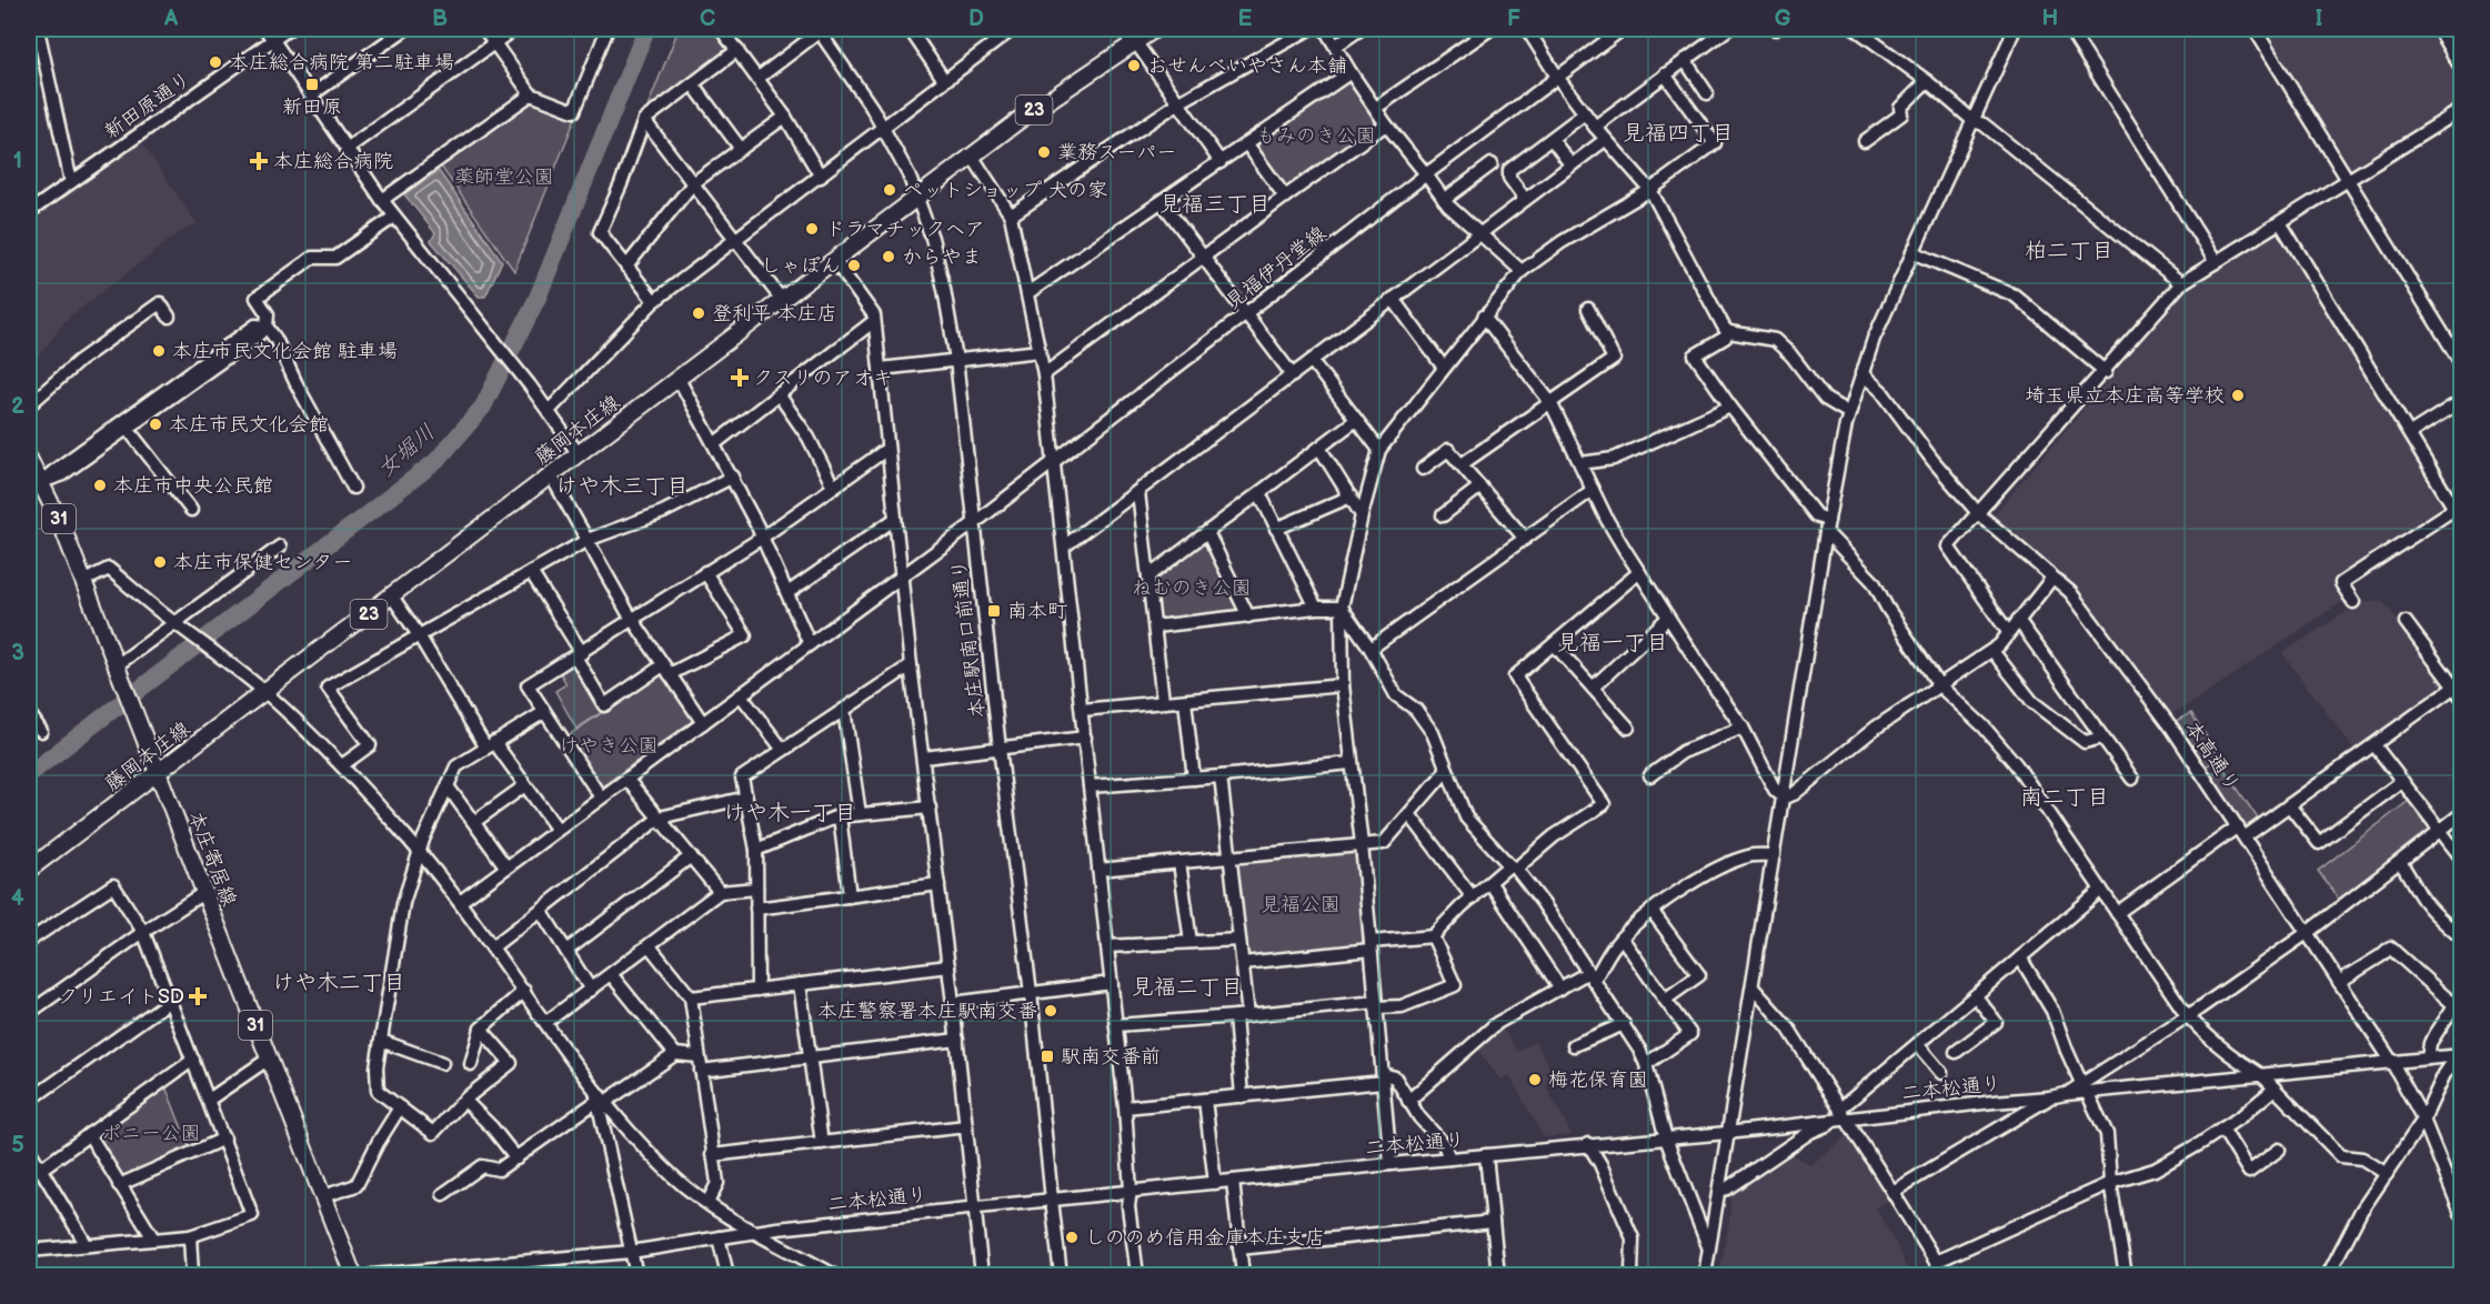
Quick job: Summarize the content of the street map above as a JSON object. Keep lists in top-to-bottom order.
{
  "streets": {
    "main road": [
      "23",
      "藤岡本庄線",
      "31",
      "本庄寄居線"
    ],
    "street": [
      "新田原通り",
      "見福伊丹堂線",
      "本庄駅南口前通り",
      "本高通り",
      "二本松通り"
    ]
  },
  "crossings": [
    ["見福伊丹堂線", "本庄駅南口前通り"],
    ["藤岡本庄線", "本庄駅南口前通り"],
    ["藤岡本庄線", "本庄寄居線"],
    ["本庄駅南口前通り", "二本松通り"],
    ["本高通り", "二本松通り"]
  ],
  "districts": [
    "見福四丁目",
    "見福三丁目",
    "柏二丁目",
    "けや木三丁目",
    "見福一丁目",
    "南二丁目",
    "けや木一丁目",
    "けや木二丁目",
    "見福二丁目"
  ],
  "water": ["女堀川"],
  "parks": [
    "もみのき公園",
    "薬師堂公園",
    "ねむのき公園",
    "けやき公園",
    "見福公園",
    "ポニー公園"
  ],
  "places": {
    "other": [
      "本庄総合病院 第二駐車場",
      "おせんべいやさん本舗",
      "業務スーパー",
      "ペットショップ 犬の家",
      "ドラマチックヘア",
      "からやま",
      "しゃぼん",
      "登利平 本庄店",
      "本庄市民文化会館 駐車場",
      "埼玉県立本庄高等学校",
      "本庄市民文化会館",
      "本庄市中央公民館",
      "本庄市保健センター",
      "本庄警察署本庄駅南交番",
      "梅花保育園",
      "しののめ信用金庫本庄支店"
    ],
    "transit": ["新田原", "南本町", "駅南交番前"],
    "health": ["本庄総合病院", "クスリのアオキ", "クリエイトSD"]
  },
  "grid": {
    "columns": [
      "A",
      "B",
      "C",
      "D",
      "E",
      "F",
      "G",
      "H",
      "I"
    ],
    "rows": [
      "1",
      "2",
      "3",
      "4",
      "5"
    ]
  }
}
